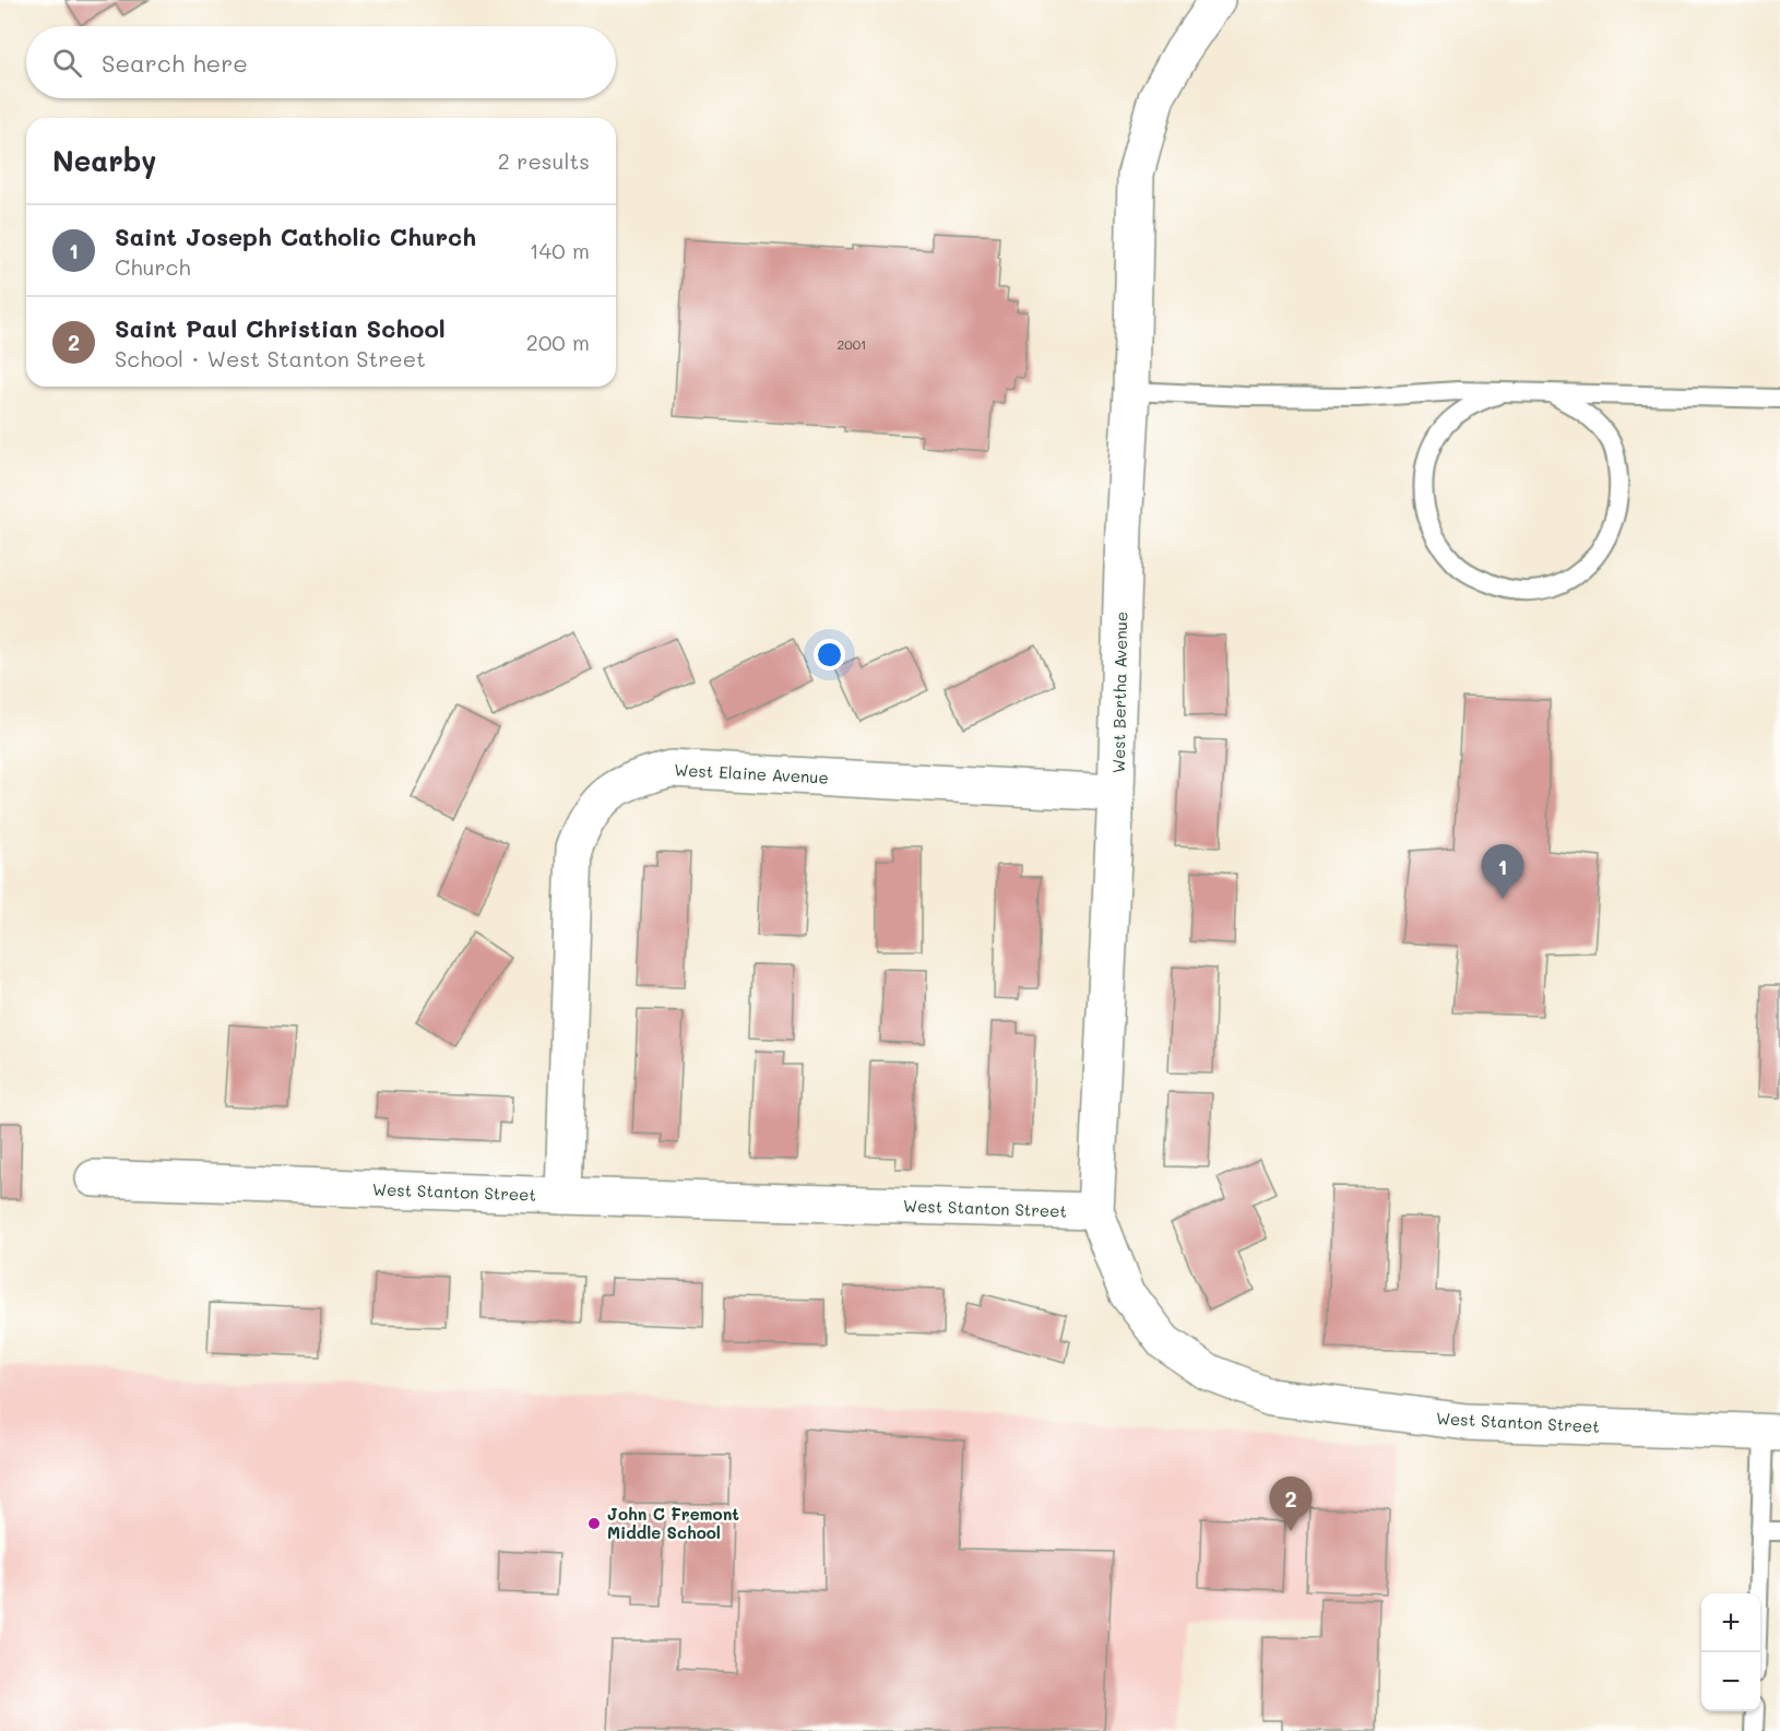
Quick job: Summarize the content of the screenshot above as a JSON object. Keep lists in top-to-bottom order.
{
  "streets": {
    "street": ["West Bertha Avenue", "West Elaine Avenue", "West Stanton Street"]
  },
  "crossings": [
    ["West Bertha Avenue", "West Elaine Avenue"],
    ["West Bertha Avenue", "West Stanton Street"],
    ["West Elaine Avenue", "West Stanton Street"]
  ],
  "places": ["John C Fremont Middle School"],
  "house_numbers": ["2001"],
  "page": {
    "search": "Search here",
    "heading": ["Nearby", "2 results"],
    "list": [
      {
        "mark": "1",
        "name": "Saint Joseph Catholic Church",
        "note": "Church",
        "value": "140 m"
      },
      {
        "mark": "2",
        "name": "Saint Paul Christian School",
        "note": "School · West Stanton Street",
        "value": "200 m"
      }
    ],
    "pins": ["1", "2"],
    "map_buttons": ["+", "−"]
  }
}
